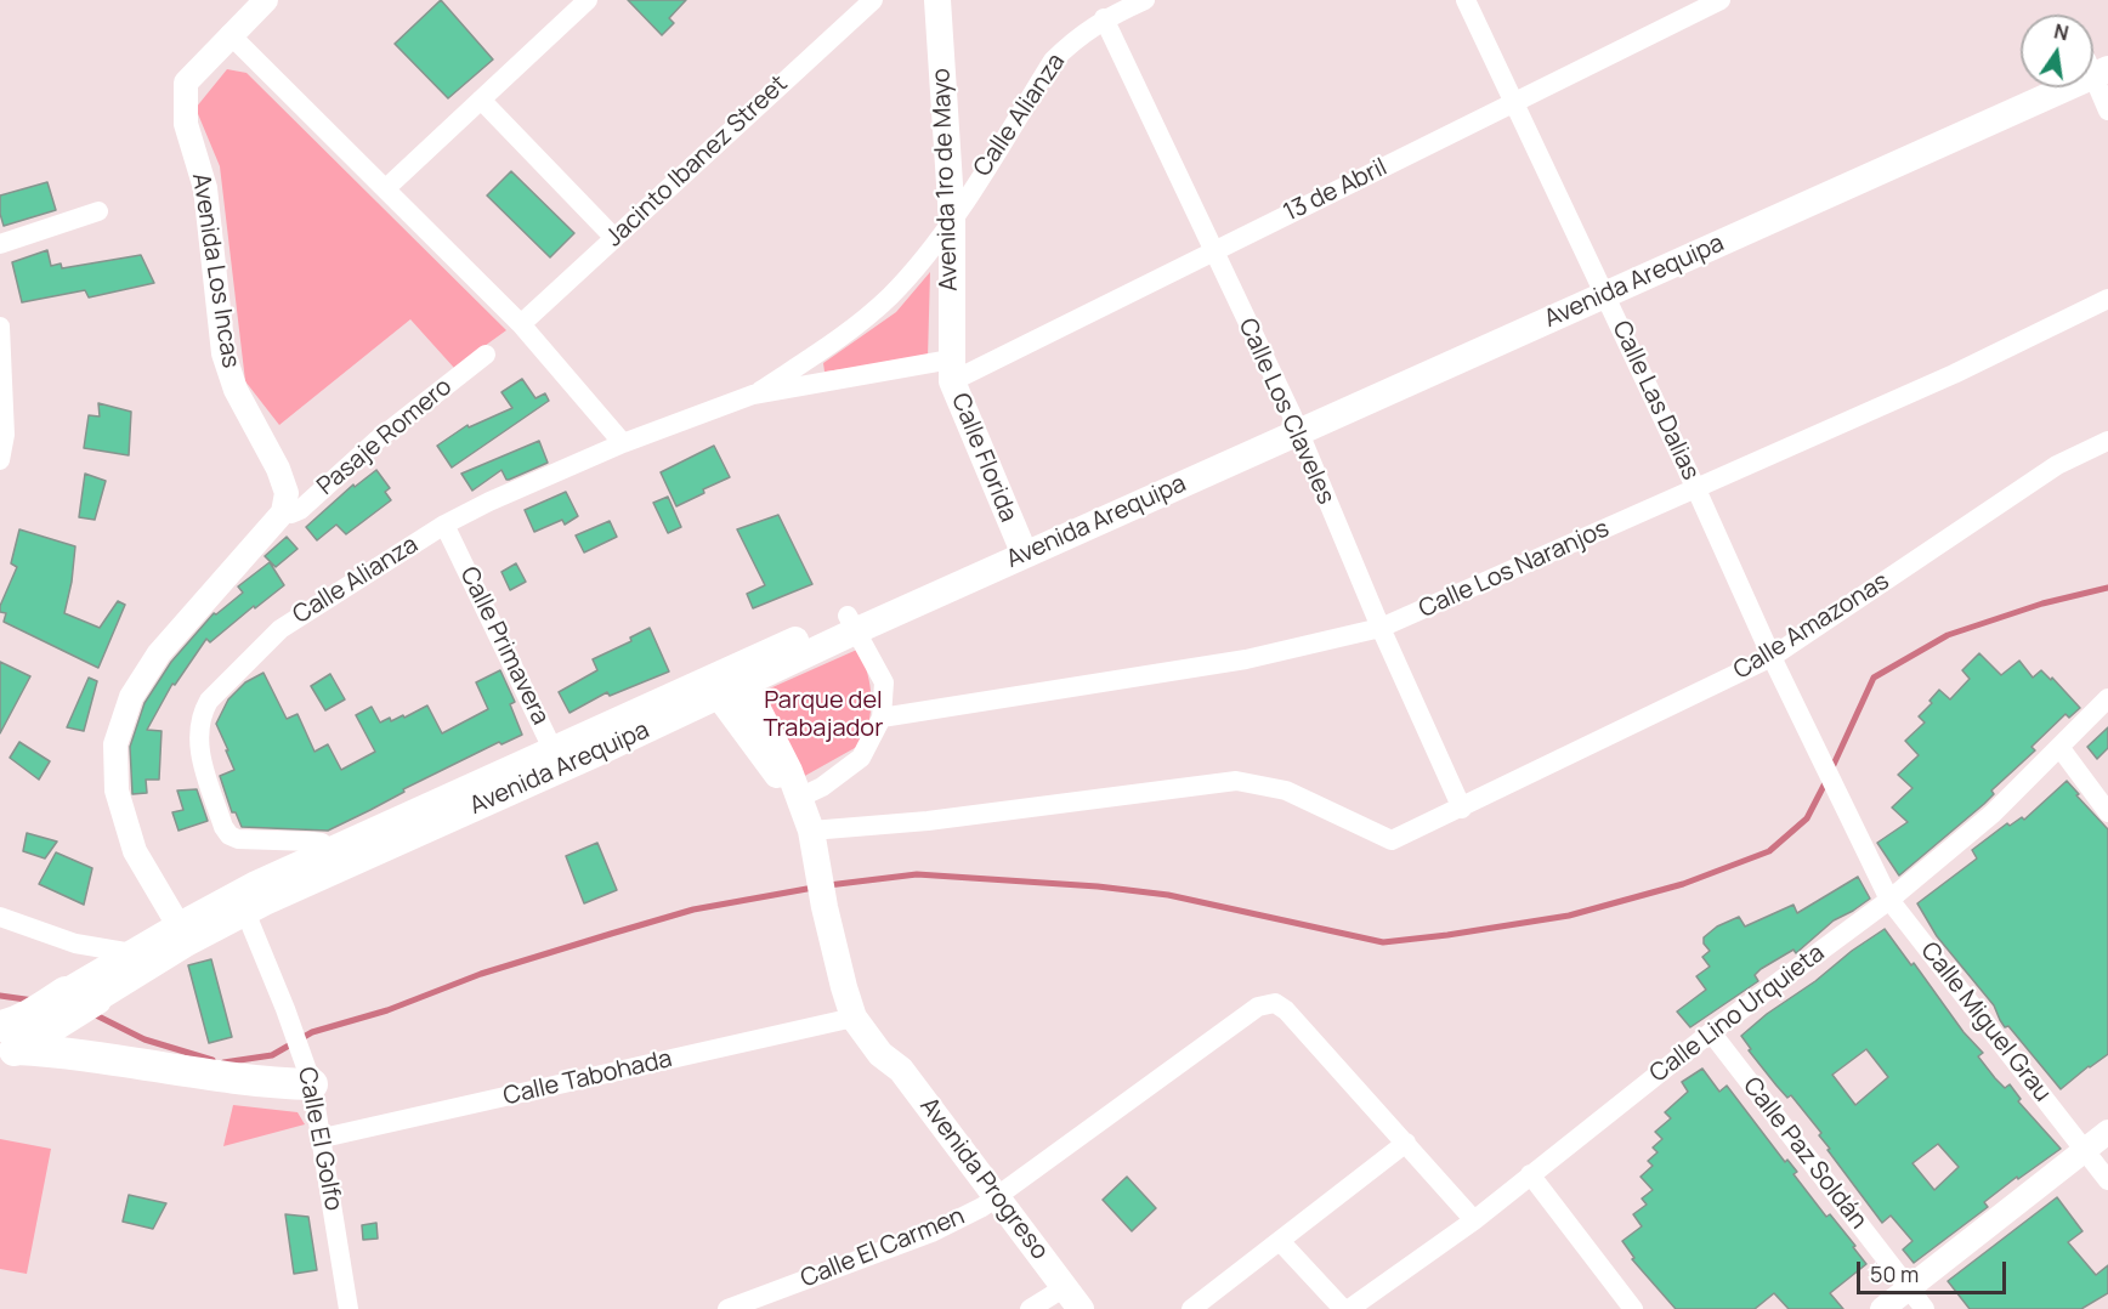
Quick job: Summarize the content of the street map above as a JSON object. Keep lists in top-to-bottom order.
{
  "streets": {
    "main road": [
      "Avenida 1ro de Mayo",
      "Avenida Arequipa",
      "Calle Florida",
      "Avenida Progreso"
    ],
    "street": [
      "Calle Alianza",
      "Jacinto Ibanez Street",
      "13 de Abril",
      "Avenida Los Incas",
      "Calle Las Dalias",
      "Calle Los Claveles",
      "Pasaje Romero",
      "Calle Los Naranjos",
      "Calle Amazonas",
      "Calle Primavera",
      "Calle Lino Urquieta",
      "Calle Miguel Grau",
      "Calle Tabohada",
      "Calle El Golfo",
      "Calle Paz Soldán",
      "Calle El Carmen"
    ]
  },
  "crossings": [
    ["Calle Alianza", "Avenida 1ro de Mayo"],
    ["Calle Alianza", "13 de Abril"],
    ["Calle Alianza", "Avenida Arequipa"],
    ["Calle Alianza", "Calle Los Claveles"],
    ["Calle Alianza", "Calle Florida"],
    ["Calle Alianza", "Calle Primavera"],
    ["Avenida 1ro de Mayo", "13 de Abril"],
    ["Avenida 1ro de Mayo", "Calle Florida"],
    ["13 de Abril", "Calle Las Dalias"],
    ["13 de Abril", "Calle Los Claveles"],
    ["13 de Abril", "Calle Florida"],
    ["Avenida Los Incas", "Pasaje Romero"],
    ["Avenida Arequipa", "Calle Las Dalias"],
    ["Avenida Arequipa", "Calle Los Claveles"],
    ["Avenida Arequipa", "Calle Florida"],
    ["Avenida Arequipa", "Calle Primavera"],
    ["Avenida Arequipa", "Calle El Golfo"],
    ["Avenida Arequipa", "Avenida Progreso"],
    ["Calle Las Dalias", "Calle Los Naranjos"],
    ["Calle Las Dalias", "Calle Amazonas"],
    ["Calle Las Dalias", "Calle Miguel Grau"],
    ["Calle Los Claveles", "Calle Los Naranjos"],
    ["Calle Los Claveles", "Calle Amazonas"],
    ["Calle Amazonas", "Avenida Progreso"],
    ["Calle Lino Urquieta", "Calle Miguel Grau"],
    ["Calle Lino Urquieta", "Calle Paz Soldán"],
    ["Calle Tabohada", "Calle El Golfo"],
    ["Calle Tabohada", "Avenida Progreso"],
    ["Avenida Progreso", "Calle El Carmen"]
  ],
  "parks": ["Parque del Trabajador"],
  "scale_bar": "50 m",
  "north": "top"
}
